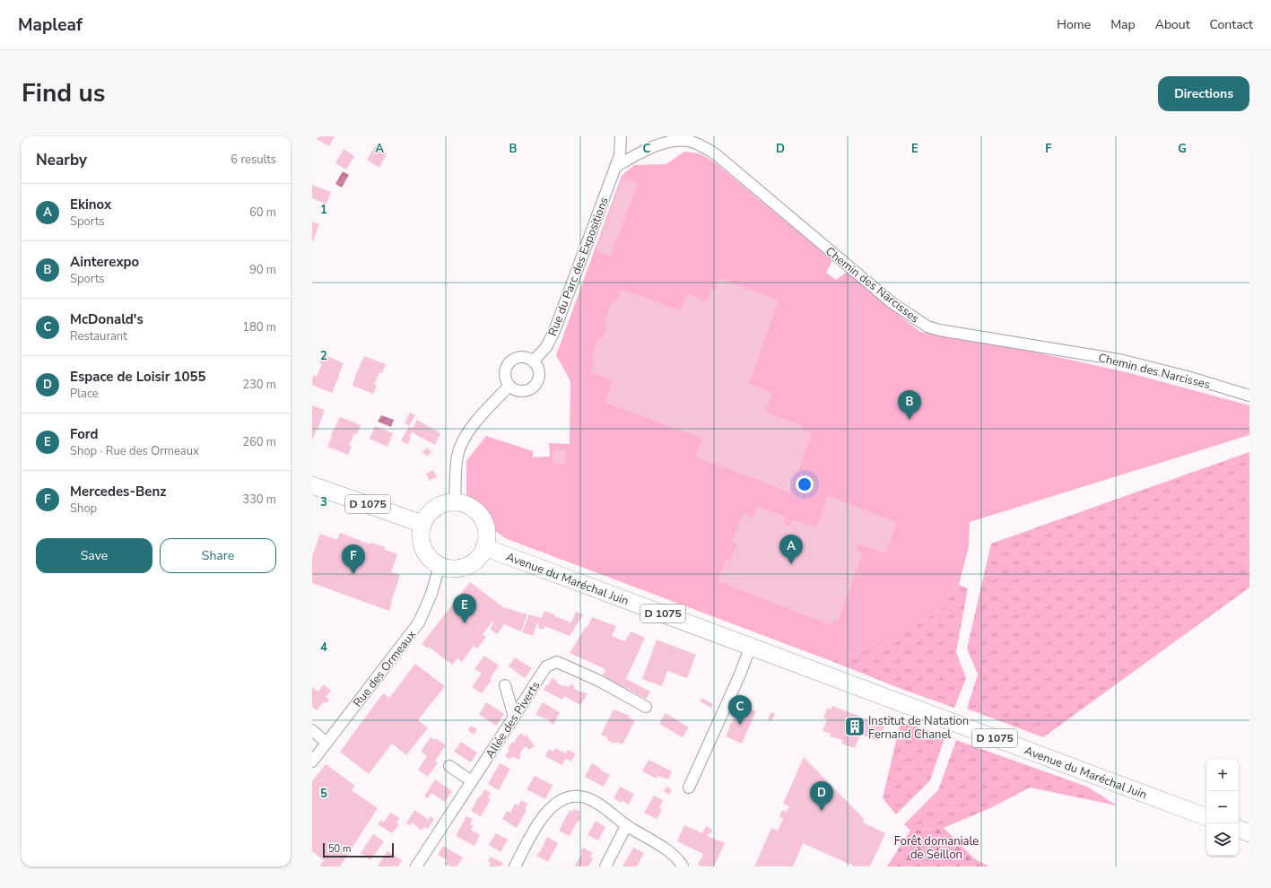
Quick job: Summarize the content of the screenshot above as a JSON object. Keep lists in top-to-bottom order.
{
  "streets": {
    "main road": ["D 1075", "Avenue du Maréchal Juin"],
    "street": [
      "Rue du Parc des Expositions",
      "Chemin des Narcisses",
      "Rue des Ormeaux",
      "Allée des Piverts"
    ]
  },
  "crossings": [
    ["Rue du Parc des Expositions", "Chemin des Narcisses"],
    ["D 1075", "Avenue du Maréchal Juin"],
    ["D 1075", "Rue des Ormeaux"],
    ["Avenue du Maréchal Juin", "Rue des Ormeaux"]
  ],
  "parks": ["Forêt domaniale de Seillon"],
  "places": {
    "building": ["Institut de Natation Fernand Chanel"]
  },
  "scale_bar": "50 m",
  "page": {
    "header": "Mapleaf",
    "nav": [
      "Home",
      "Map",
      "About",
      "Contact"
    ],
    "title": "Find us",
    "buttons": [
      "Directions",
      ["Save", "Share"]
    ],
    "heading": ["Nearby", "6 results"],
    "list": [
      {
        "mark": "A",
        "name": "Ekinox",
        "note": "Sports",
        "value": "60 m"
      },
      {
        "mark": "B",
        "name": "Ainterexpo",
        "note": "Sports",
        "value": "90 m"
      },
      {
        "mark": "C",
        "name": "McDonald's",
        "note": "Restaurant",
        "value": "180 m"
      },
      {
        "mark": "D",
        "name": "Espace de Loisir 1055",
        "note": "Place",
        "value": "230 m"
      },
      {
        "mark": "E",
        "name": "Ford",
        "note": "Shop · Rue des Ormeaux",
        "value": "260 m"
      },
      {
        "mark": "F",
        "name": "Mercedes-Benz",
        "note": "Shop",
        "value": "330 m"
      }
    ],
    "pins": [
      "B",
      "A",
      "F",
      "E",
      "C",
      "D"
    ],
    "map_buttons": ["+", "−"],
    "scale": "50 m"
  },
  "grid": {
    "columns": [
      "A",
      "B",
      "C",
      "D",
      "E",
      "F",
      "G"
    ],
    "rows": [
      "1",
      "2",
      "3",
      "4",
      "5"
    ]
  }
}
